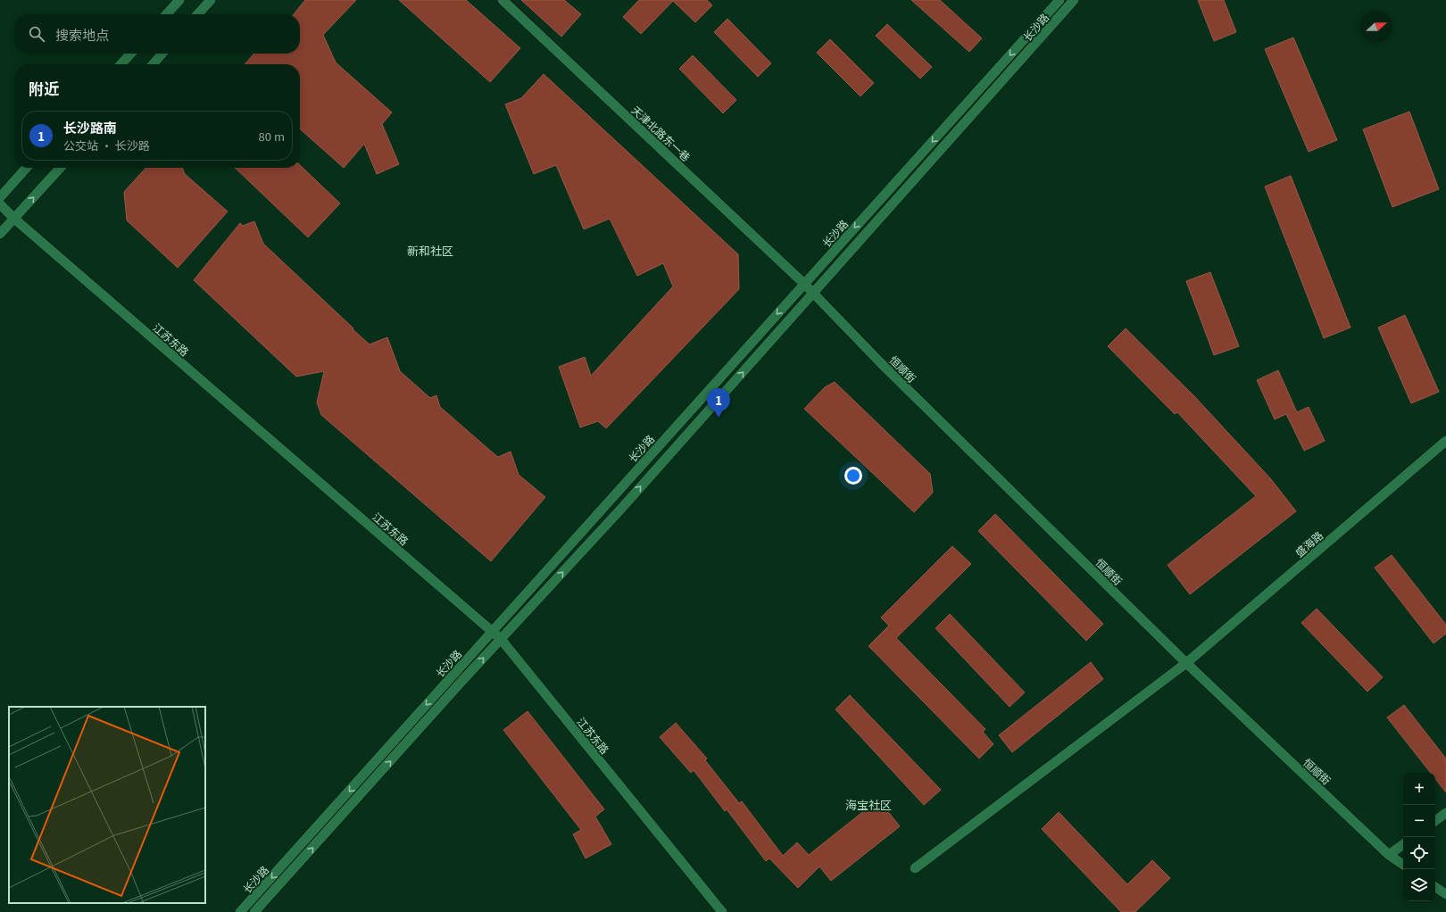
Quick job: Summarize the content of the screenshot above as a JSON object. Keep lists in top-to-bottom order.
{
  "streets": {
    "street": [
      "长沙路",
      "天津北路东一巷",
      "江苏东路",
      "恒顺街",
      "盛海路"
    ]
  },
  "crossings": [
    ["长沙路", "天津北路东一巷"],
    ["长沙路", "江苏东路"],
    ["长沙路", "恒顺街"],
    ["天津北路东一巷", "恒顺街"],
    ["恒顺街", "盛海路"]
  ],
  "districts": ["新和社区", "海宝社区"],
  "north": "right",
  "page": {
    "search": "搜索地点",
    "heading": "附近",
    "list": [
      {
        "mark": "1",
        "name": "长沙路南",
        "note": "公交站 · 长沙路",
        "value": "80 m"
      }
    ],
    "pins": "1",
    "map_buttons": ["+", "−"]
  }
}
